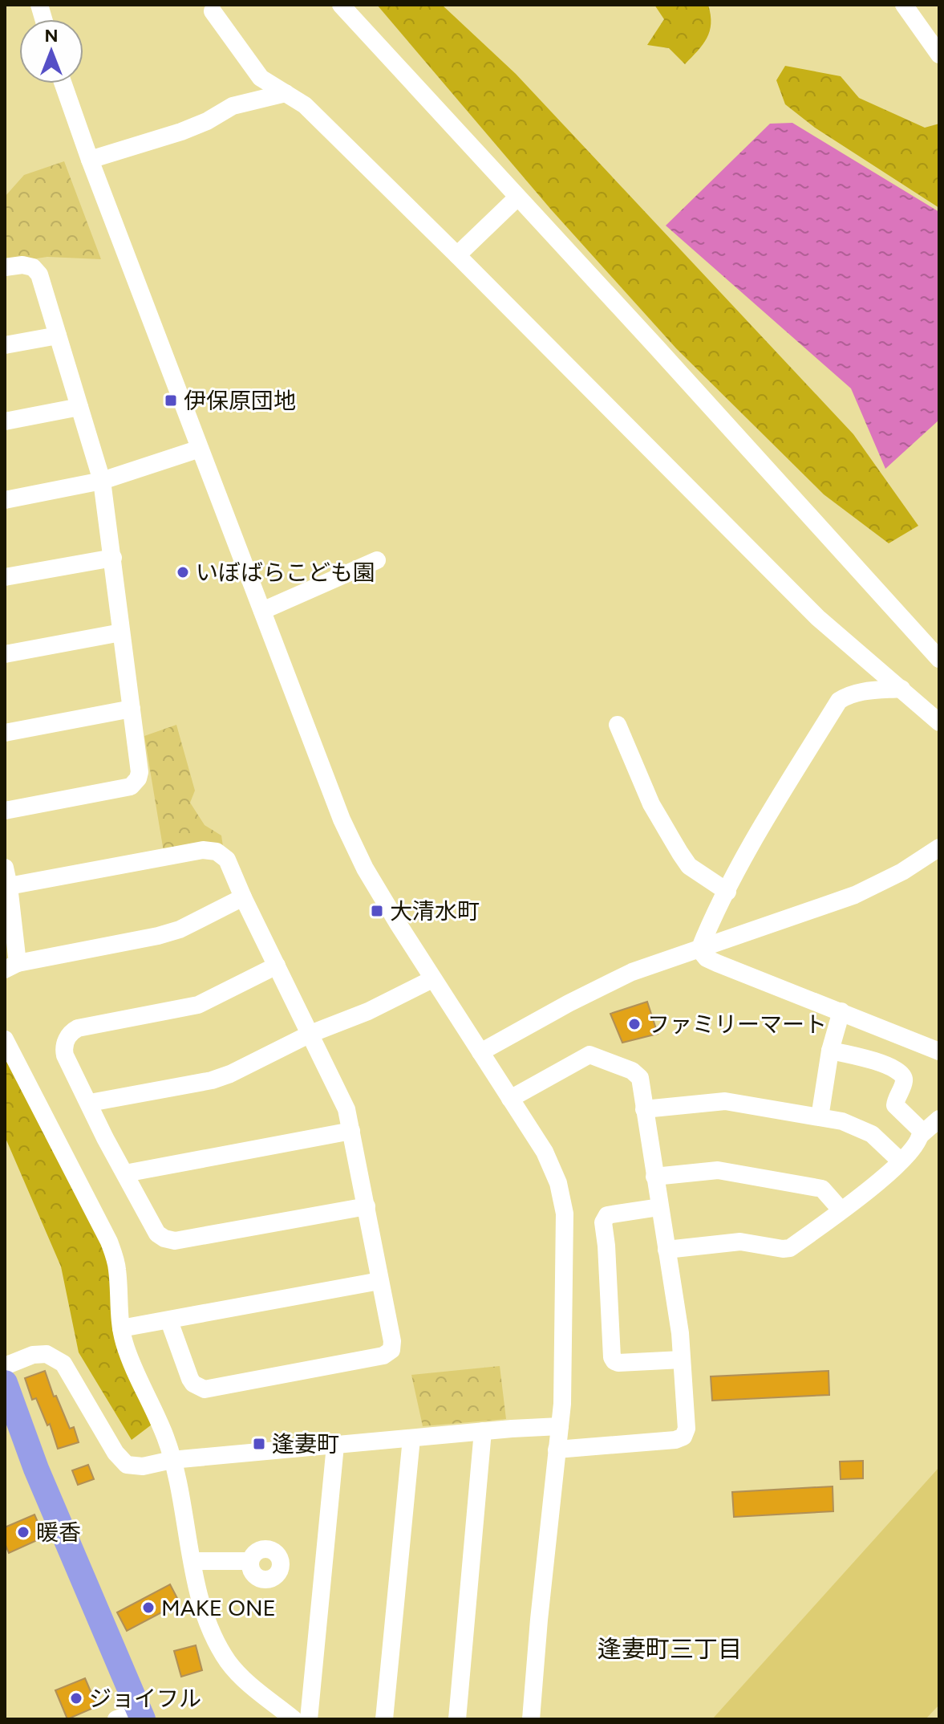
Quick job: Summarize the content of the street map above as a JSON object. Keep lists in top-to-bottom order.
{
  "districts": ["逢妻町三丁目"],
  "places": {
    "transit": ["伊保原団地", "大清水町", "逢妻町"],
    "other": [
      "いぼばらこども園",
      "ファミリーマート",
      "暖香",
      "MAKE ONE",
      "ジョイフル"
    ]
  },
  "north": "top"
}
